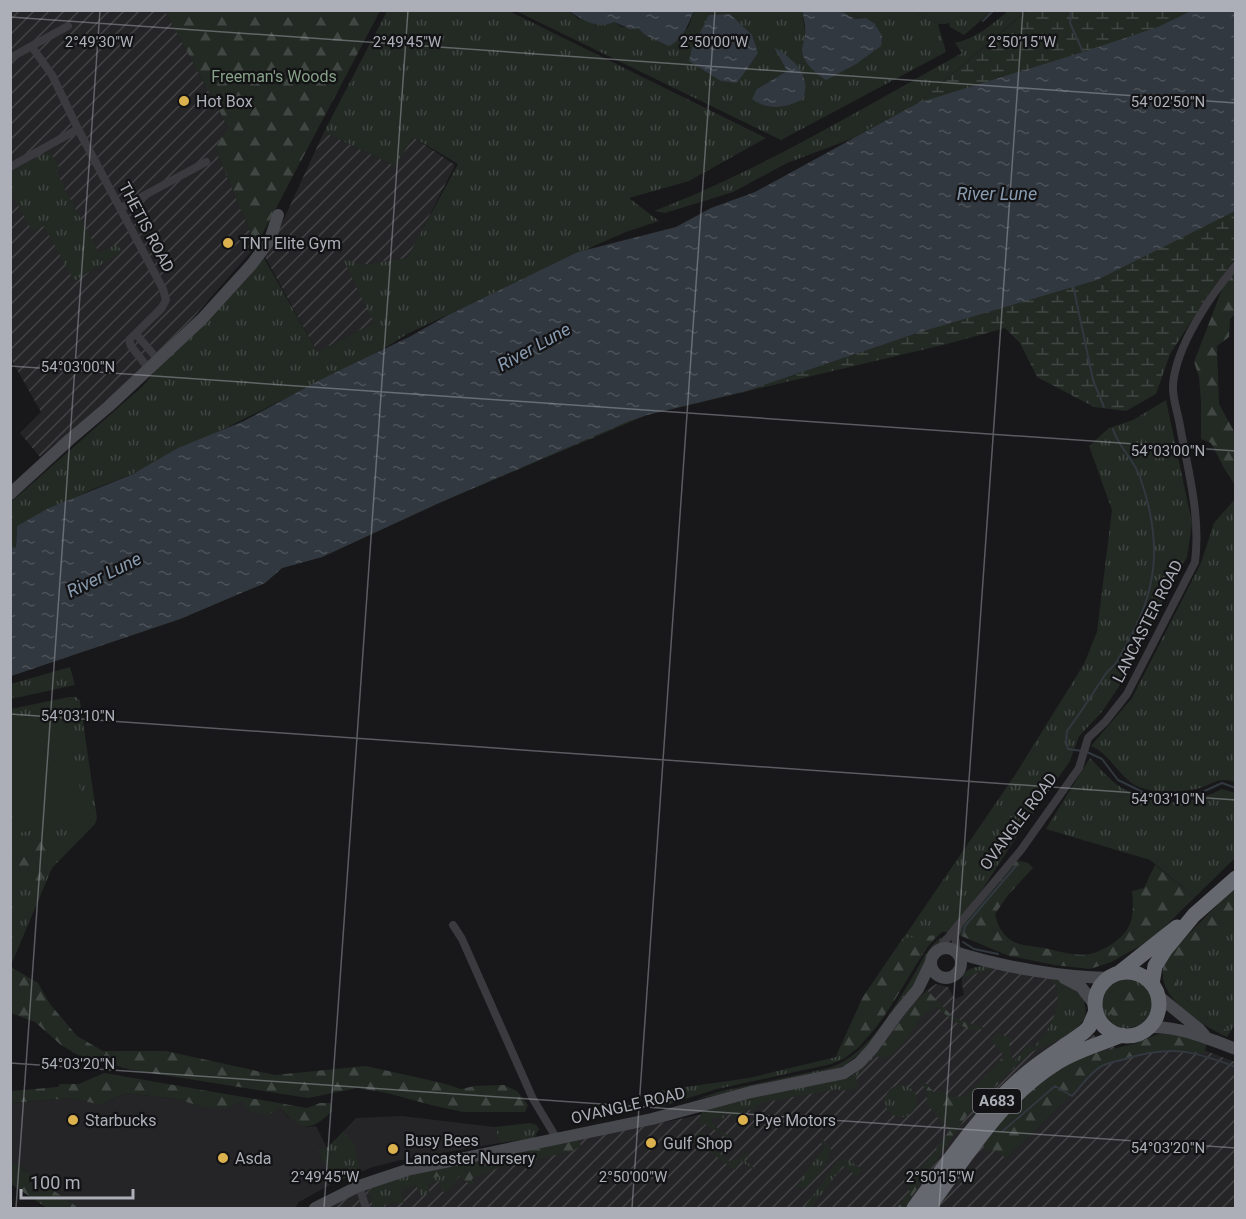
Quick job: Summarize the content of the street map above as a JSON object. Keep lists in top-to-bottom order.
{
  "streets": {
    "highway": ["A683"],
    "main road": ["OVANGLE ROAD"],
    "street": ["THETIS ROAD", "LANCASTER ROAD"]
  },
  "crossings": [
    ["LANCASTER ROAD", "OVANGLE ROAD"]
  ],
  "water": ["River Lune"],
  "parks": ["Freeman's Woods"],
  "places": [
    "Hot Box",
    "TNT Elite Gym",
    "Starbucks",
    "Pye Motors",
    "Gulf Shop",
    "Busy Bees Lancaster Nursery",
    "Asda"
  ],
  "scale_bar": "100 m",
  "coordinates": [
    "2°49'30\"W",
    "2°49'45\"W",
    "2°50'00\"W",
    "2°50'15\"W",
    "54°02'50\"N",
    "54°03'00\"N",
    "54°03'10\"N",
    "54°03'20\"N"
  ]
}
